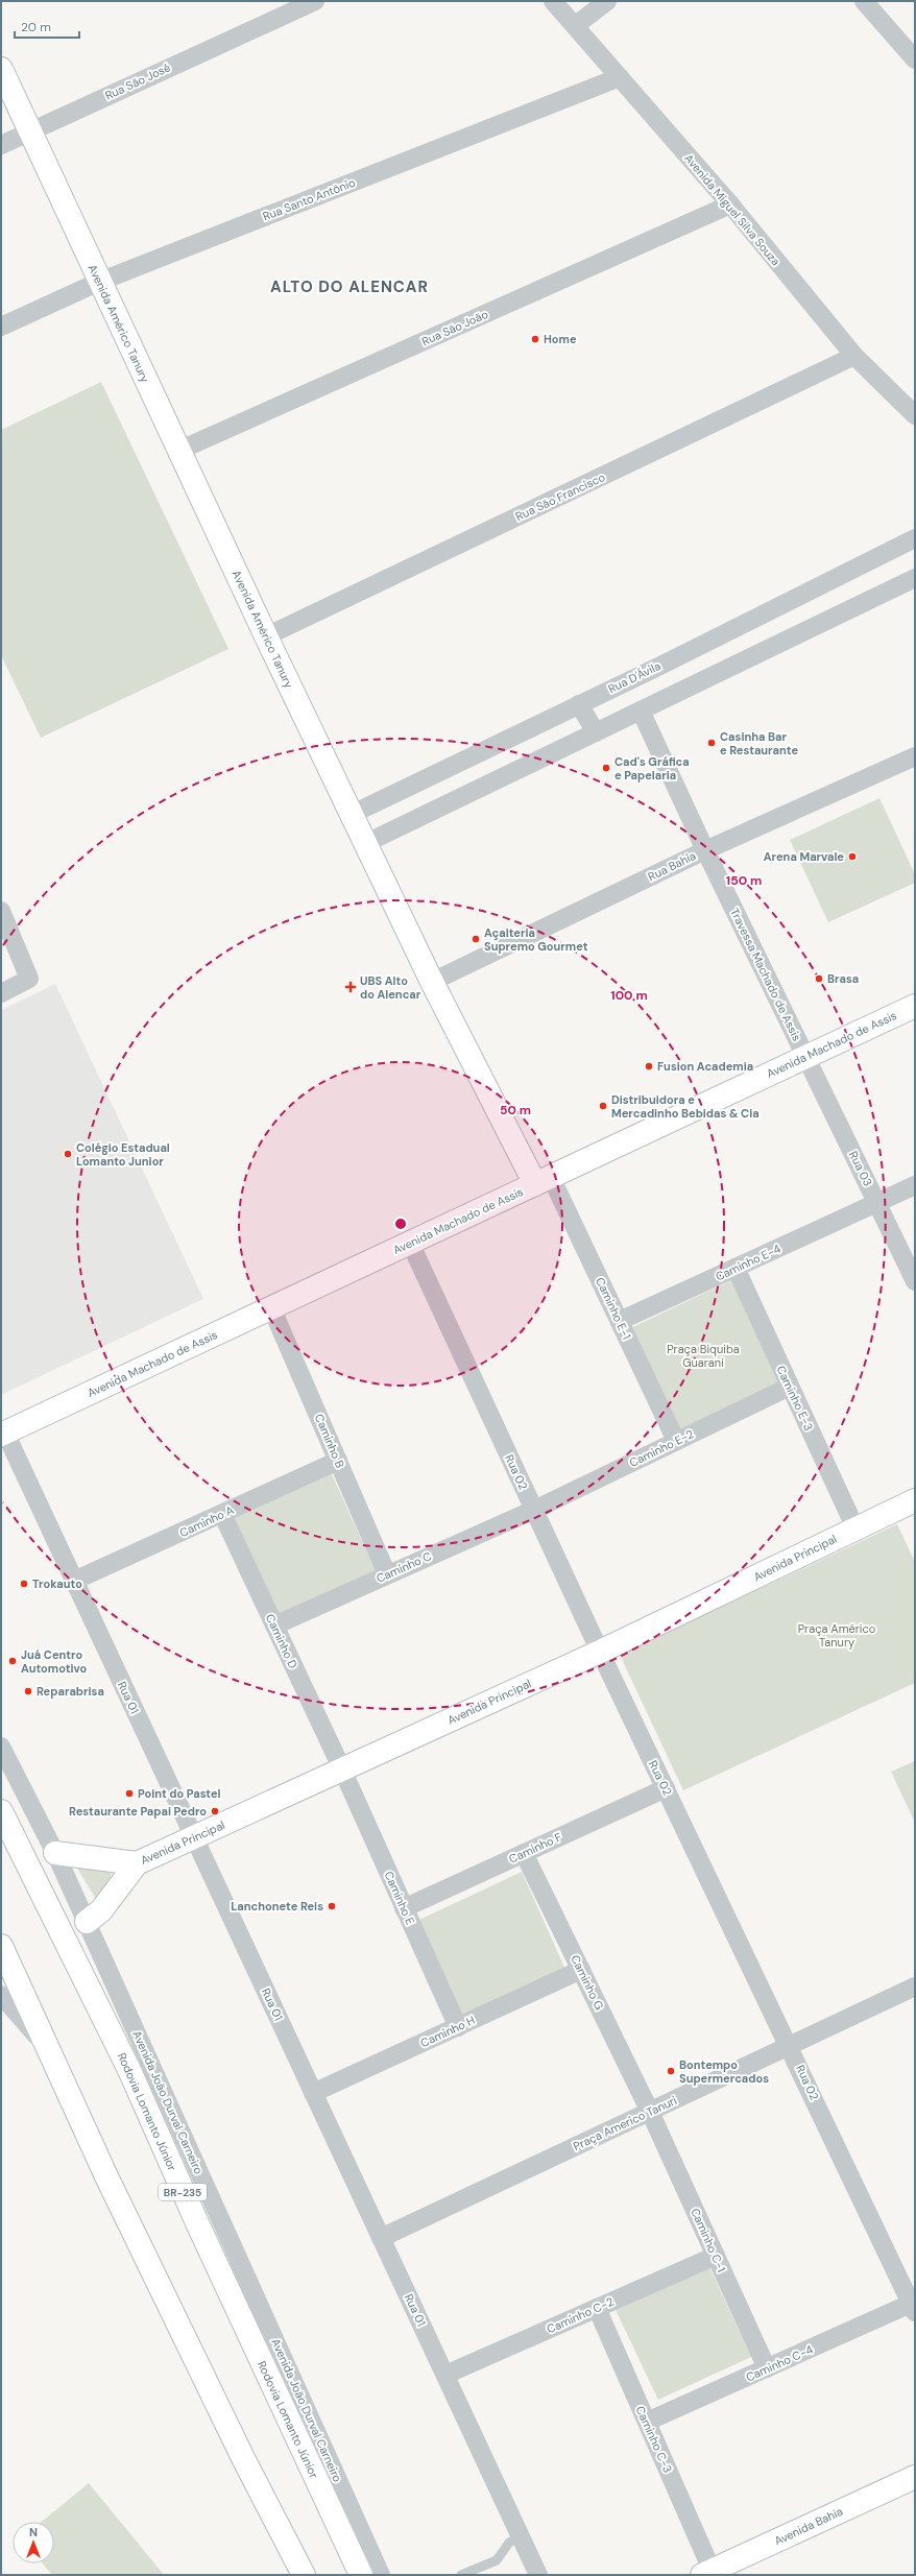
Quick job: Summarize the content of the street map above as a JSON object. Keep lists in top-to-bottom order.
{
  "streets": {
    "main road": [
      "Avenida Américo Tanury",
      "Avenida Machado de Assis",
      "Avenida Principal",
      "Rodovia Lomanto Júnior",
      "BR-235",
      "Avenida Bahia"
    ],
    "street": [
      "Rua São José",
      "Rua Santo Antônio",
      "Avenida Miguel Silva Souza",
      "Rua São João",
      "Rua São Francisco",
      "Rua D'Ávila",
      "Rua Bahia",
      "Travessa Machado de Assis",
      "Rua 03",
      "Caminho E-4",
      "Caminho E-1",
      "Caminho E-3",
      "Caminho B",
      "Caminho E-2",
      "Rua 02",
      "Caminho A",
      "Caminho C",
      "Caminho D",
      "Rua 01",
      "Caminho F",
      "Caminho E",
      "Caminho G",
      "Caminho H",
      "Avenida João Durval Carneiro",
      "Praça Americo Tanuri",
      "Caminho C-1",
      "Caminho C-2",
      "Caminho C-4",
      "Caminho C-3"
    ]
  },
  "crossings": [
    ["Rua São José", "Avenida Américo Tanury"],
    ["Rua Santo Antônio", "Avenida Miguel Silva Souza"],
    ["Rua Santo Antônio", "Avenida Américo Tanury"],
    ["Avenida Miguel Silva Souza", "Rua São João"],
    ["Avenida Miguel Silva Souza", "Rua São Francisco"],
    ["Avenida Américo Tanury", "Rua São João"],
    ["Avenida Américo Tanury", "Rua São Francisco"],
    ["Avenida Américo Tanury", "Rua D'Ávila"],
    ["Avenida Américo Tanury", "Rua Bahia"],
    ["Avenida Américo Tanury", "Avenida Machado de Assis"],
    ["Avenida Américo Tanury", "Caminho E-1"],
    ["Rua Bahia", "Travessa Machado de Assis"],
    ["Travessa Machado de Assis", "Avenida Machado de Assis"],
    ["Travessa Machado de Assis", "Rua 03"],
    ["Avenida Machado de Assis", "Rua 03"],
    ["Avenida Machado de Assis", "Caminho E-1"],
    ["Avenida Machado de Assis", "Caminho B"],
    ["Avenida Machado de Assis", "Rua 02"],
    ["Avenida Machado de Assis", "Rua 01"],
    ["Rua 03", "Caminho E-4"],
    ["Caminho E-4", "Caminho E-1"],
    ["Caminho E-4", "Caminho E-3"],
    ["Caminho E-1", "Caminho E-2"],
    ["Caminho E-3", "Caminho E-2"],
    ["Caminho E-3", "Avenida Principal"],
    ["Caminho B", "Caminho A"],
    ["Caminho B", "Caminho C"],
    ["Caminho E-2", "Rua 02"],
    ["Caminho E-2", "Caminho C"],
    ["Rua 02", "Avenida Principal"],
    ["Rua 02", "Caminho C"],
    ["Rua 02", "Caminho F"],
    ["Rua 02", "Praça Americo Tanuri"],
    ["Rua 02", "Caminho C-4"],
    ["Caminho A", "Caminho D"],
    ["Caminho A", "Rua 01"],
    ["Avenida Principal", "Caminho D"],
    ["Avenida Principal", "Rua 01"],
    ["Avenida Principal", "Caminho E"],
    ["Avenida Principal", "Avenida João Durval Carneiro"],
    ["Caminho C", "Caminho D"],
    ["Caminho D", "Caminho E"],
    ["Rua 01", "Caminho H"],
    ["Rua 01", "Praça Americo Tanuri"],
    ["Rua 01", "Caminho C-2"],
    ["Caminho F", "Caminho E"],
    ["Caminho F", "Caminho G"],
    ["Caminho E", "Caminho H"],
    ["Caminho G", "Caminho H"],
    ["Caminho G", "Praça Americo Tanuri"],
    ["Caminho G", "Caminho C-1"],
    ["Praça Americo Tanuri", "Caminho C-1"],
    ["Caminho C-1", "Caminho C-2"],
    ["Caminho C-1", "Caminho C-4"],
    ["Caminho C-2", "Caminho C-3"],
    ["Caminho C-4", "Caminho C-3"],
    ["Caminho C-3", "Avenida Bahia"]
  ],
  "districts": ["ALTO DO ALENCAR"],
  "parks": ["Praça Biquiba Guarani", "Praça Américo Tanury"],
  "places": {
    "other": [
      "Home",
      "Casinha Bar e Restaurante",
      "Cad's Gráfica e Papelaria",
      "Arena Marvale",
      "Açaiteria Supremo Gourmet",
      "Brasa",
      "Fusion Academia",
      "Distribuidora e Mercadinho Bebidas & Cia",
      "Colégio Estadual Lomanto Junior",
      "Trokauto",
      "Juá Centro Automotivo",
      "Reparabrisa",
      "Point do Pastel",
      "Restaurante Papai Pedro",
      "Lanchonete Reis",
      "Bontempo Supermercados"
    ],
    "health": ["UBS Alto do Alencar"]
  },
  "scale_bar": "20 m",
  "north": "top",
  "rings": ["150 m", "100 m", "50 m"]
}
